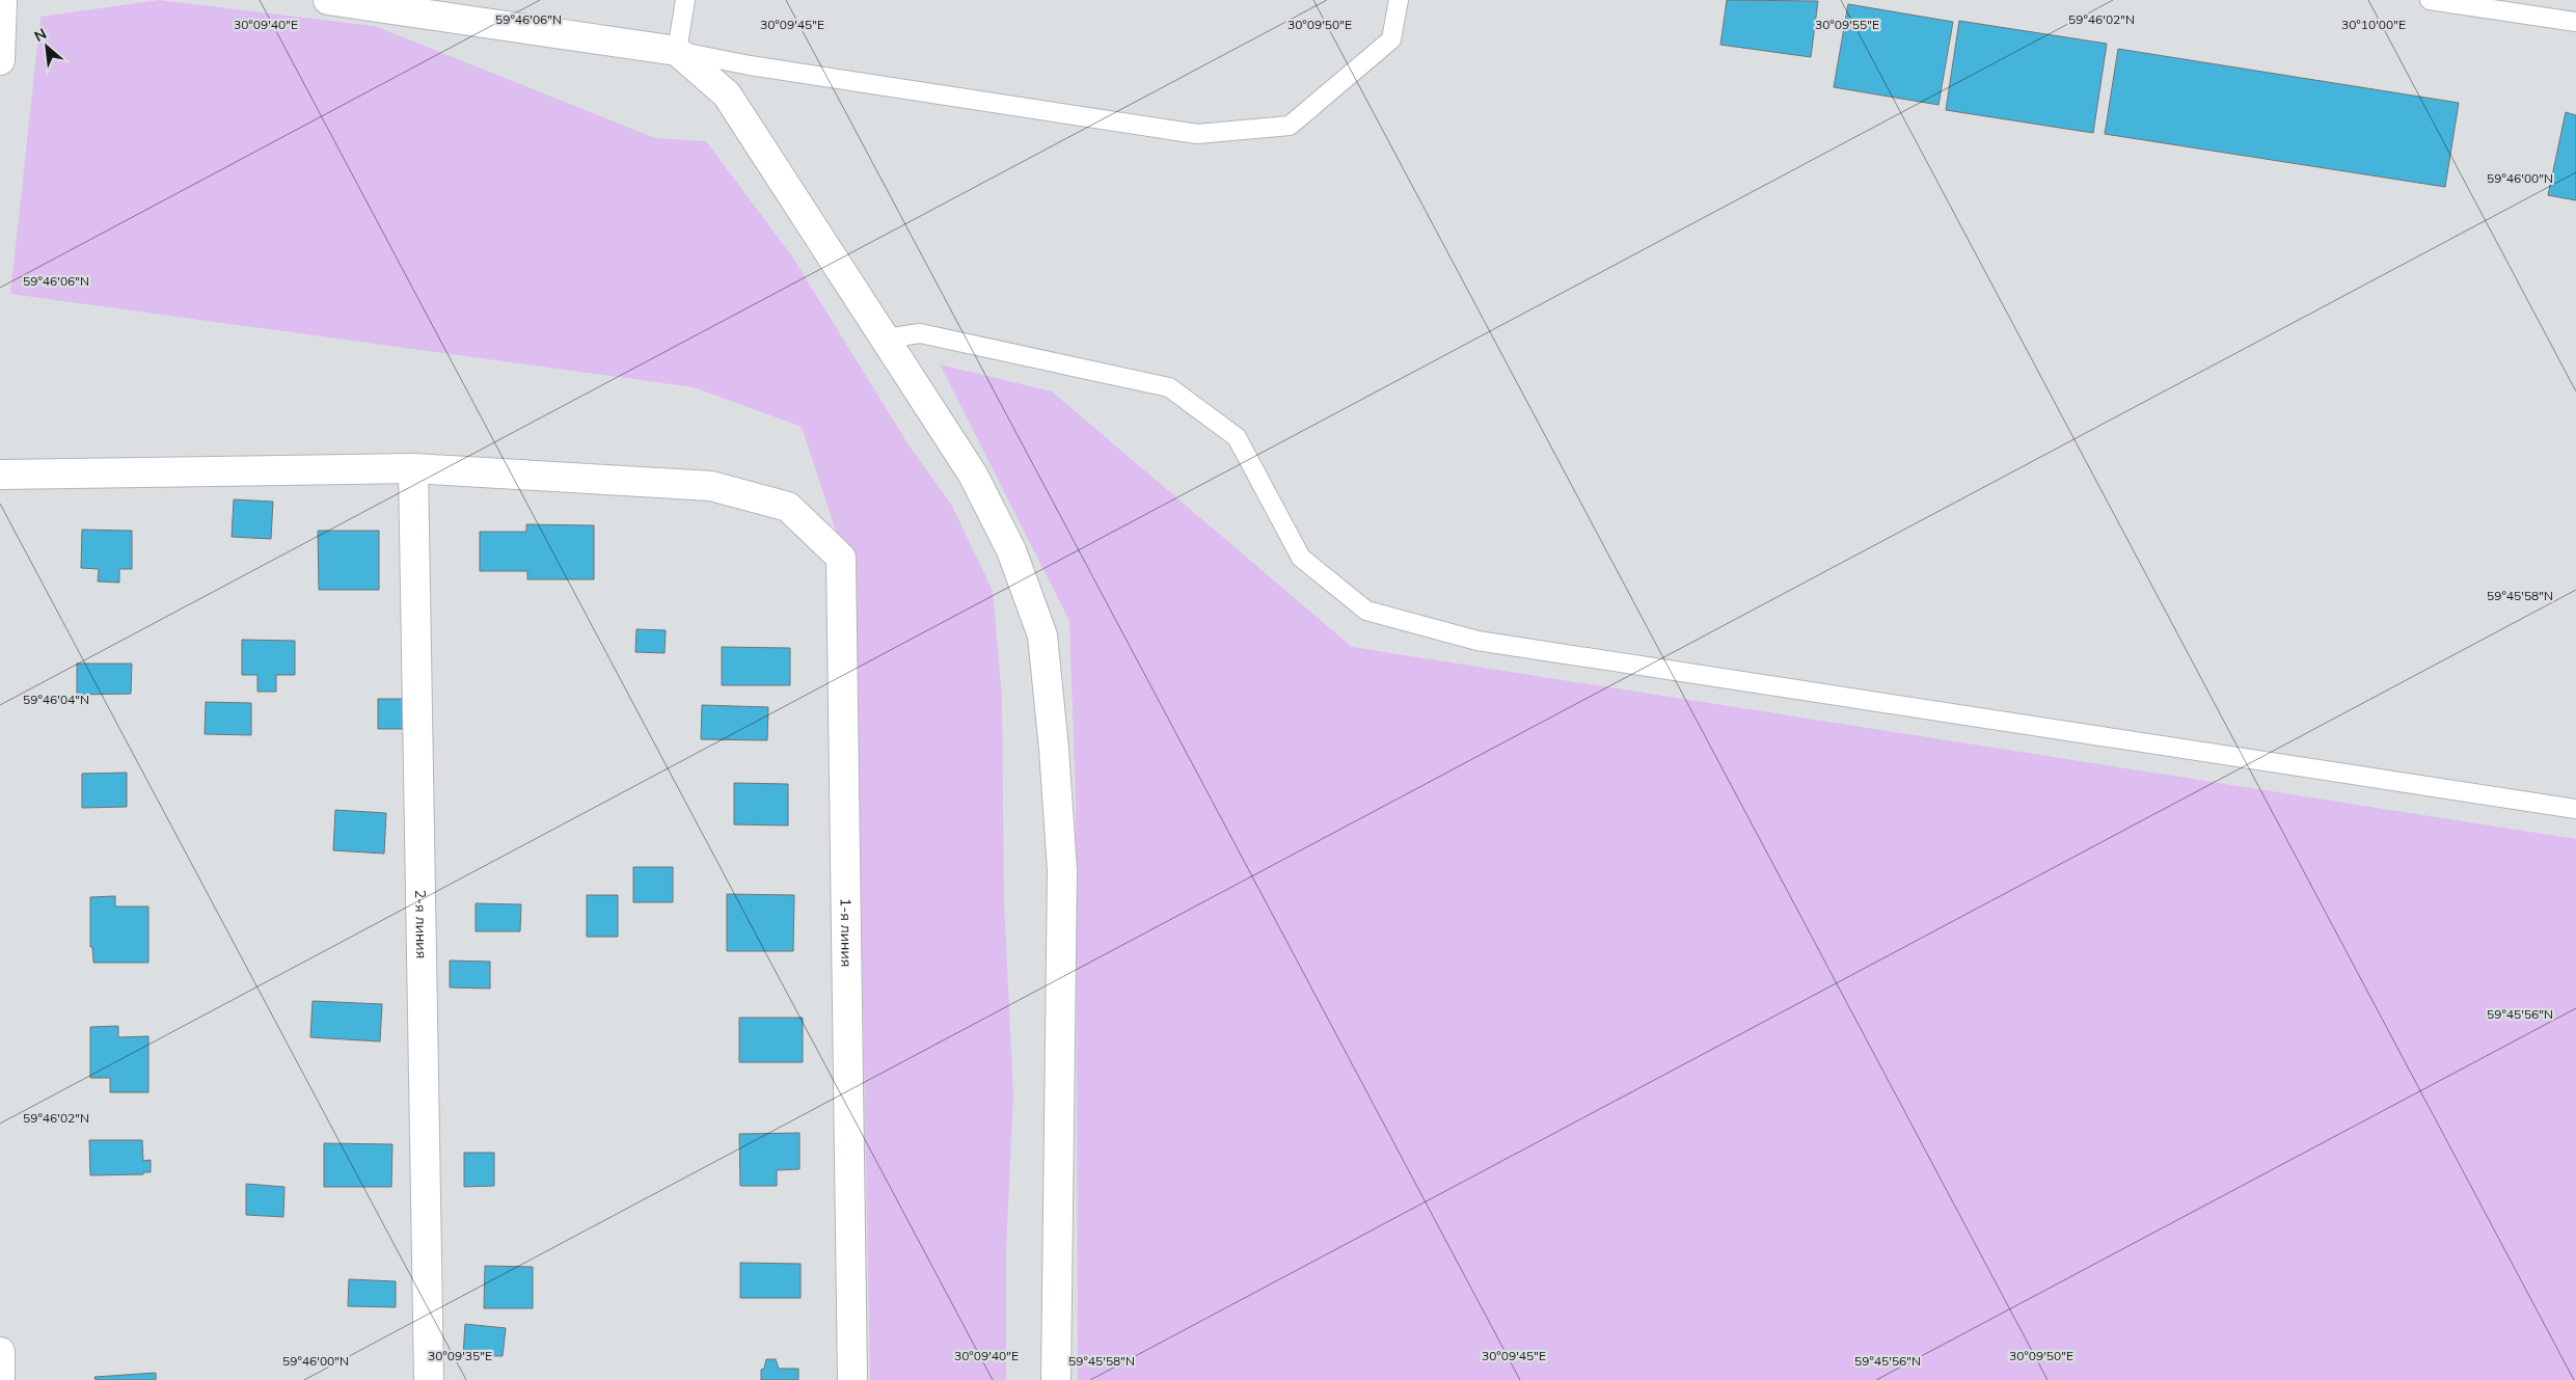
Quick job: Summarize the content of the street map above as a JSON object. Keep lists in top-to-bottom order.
{
  "streets": {
    "street": ["2-я линия", "1-я линия"]
  },
  "crossings": [
    ["2-я линия", "1-я линия"]
  ],
  "north": "top left",
  "coordinates": [
    "59°46'06\"N",
    "59°46'02\"N",
    "30°09'40\"E",
    "30°09'45\"E",
    "30°09'50\"E",
    "30°09'55\"E",
    "30°10'00\"E",
    "59°46'00\"N",
    "59°45'58\"N",
    "59°46'04\"N",
    "59°45'56\"N",
    "30°09'35\"E"
  ]
}
